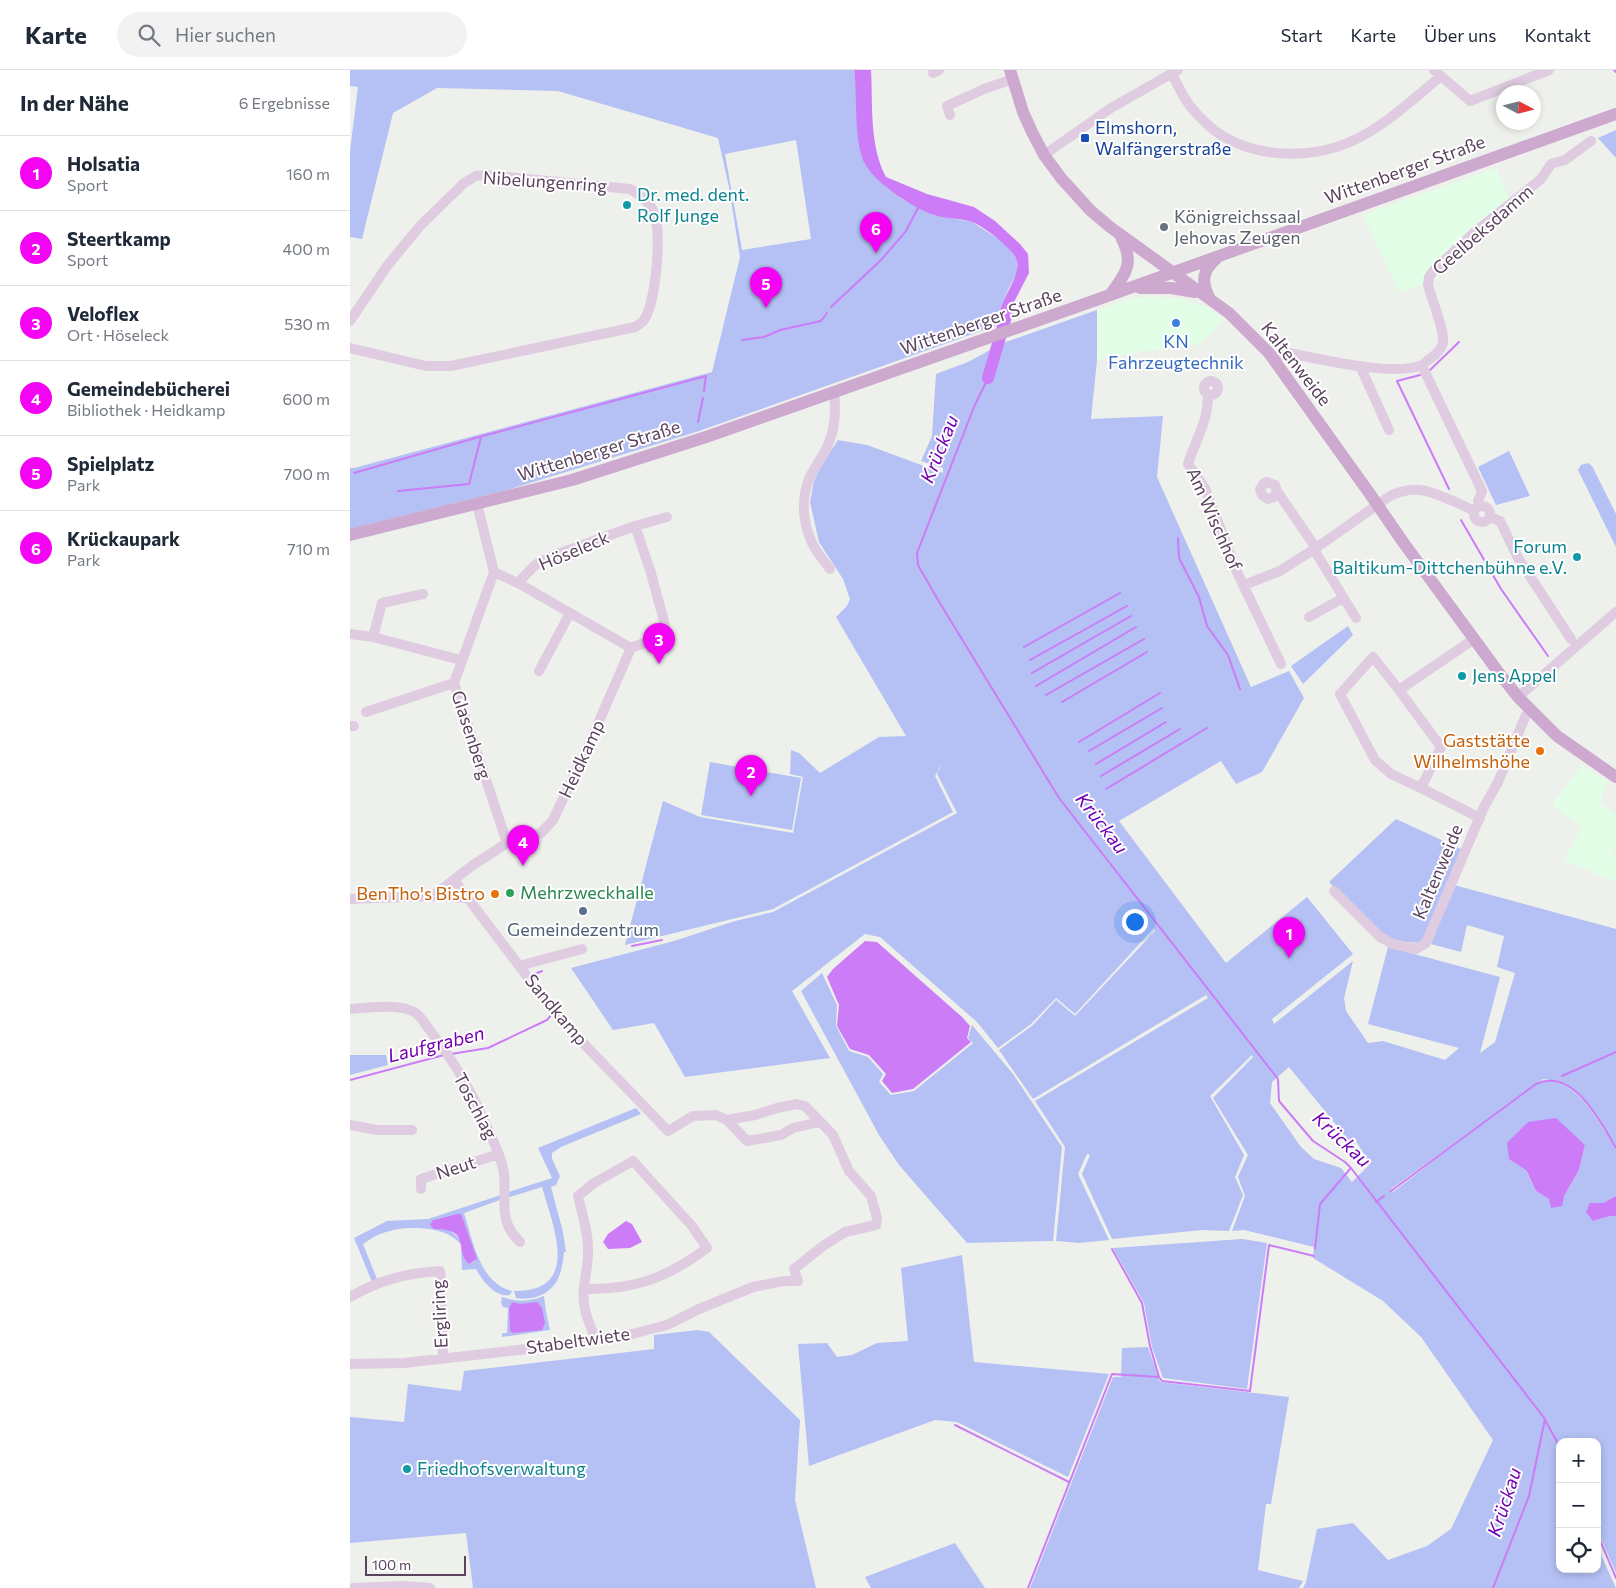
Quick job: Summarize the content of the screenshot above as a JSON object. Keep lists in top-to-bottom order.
{
  "streets": {
    "main road": ["Wittenberger Straße", "Kaltenweide"],
    "street": [
      "Nibelungenring",
      "Geelbeksdamm",
      "Am Wischhof",
      "Höseleck",
      "Glasenberg",
      "Heidkamp",
      "Sandkamp",
      "Toschlag",
      "Neut",
      "Ergliring",
      "Stabeltwiete"
    ]
  },
  "crossings": [
    ["Wittenberger Straße", "Kaltenweide"],
    ["Geelbeksdamm", "Kaltenweide"],
    ["Kaltenweide", "Am Wischhof"],
    ["Glasenberg", "Heidkamp"],
    ["Heidkamp", "Sandkamp"],
    ["Toschlag", "Neut"],
    ["Ergliring", "Stabeltwiete"]
  ],
  "water": ["Krückau", "Laufgraben"],
  "places": {
    "transit": ["Elmshorn, Walfängerstraße"],
    "other": [
      "Dr. med. dent. Rolf Junge",
      "Königreichssaal Jehovas Zeugen",
      "KN Fahrzeugtechnik",
      "Forum Baltikum-Dittchenbühne e.V.",
      "Jens Appel",
      "Gaststätte Wilhelmshöhe",
      "Mehrzweckhalle",
      "BenTho's Bistro",
      "Gemeindezentrum",
      "Friedhofsverwaltung"
    ]
  },
  "scale_bar": "100 m",
  "north": "right",
  "page": {
    "header": "Karte",
    "search": "Hier suchen",
    "nav": [
      "Start",
      "Karte",
      "Über uns",
      "Kontakt"
    ],
    "heading": ["In der Nähe", "6 Ergebnisse"],
    "list": [
      {
        "mark": "1",
        "name": "Holsatia",
        "note": "Sport",
        "value": "160 m"
      },
      {
        "mark": "2",
        "name": "Steertkamp",
        "note": "Sport",
        "value": "400 m"
      },
      {
        "mark": "3",
        "name": "Veloflex",
        "note": "Ort · Höseleck",
        "value": "530 m"
      },
      {
        "mark": "4",
        "name": "Gemeindebücherei",
        "note": "Bibliothek · Heidkamp",
        "value": "600 m"
      },
      {
        "mark": "5",
        "name": "Spielplatz",
        "note": "Park",
        "value": "700 m"
      },
      {
        "mark": "6",
        "name": "Krückaupark",
        "note": "Park",
        "value": "710 m"
      }
    ],
    "pins": [
      "6",
      "5",
      "3",
      "2",
      "4",
      "1"
    ],
    "map_buttons": ["+", "−"],
    "scale": "100 m"
  }
}
